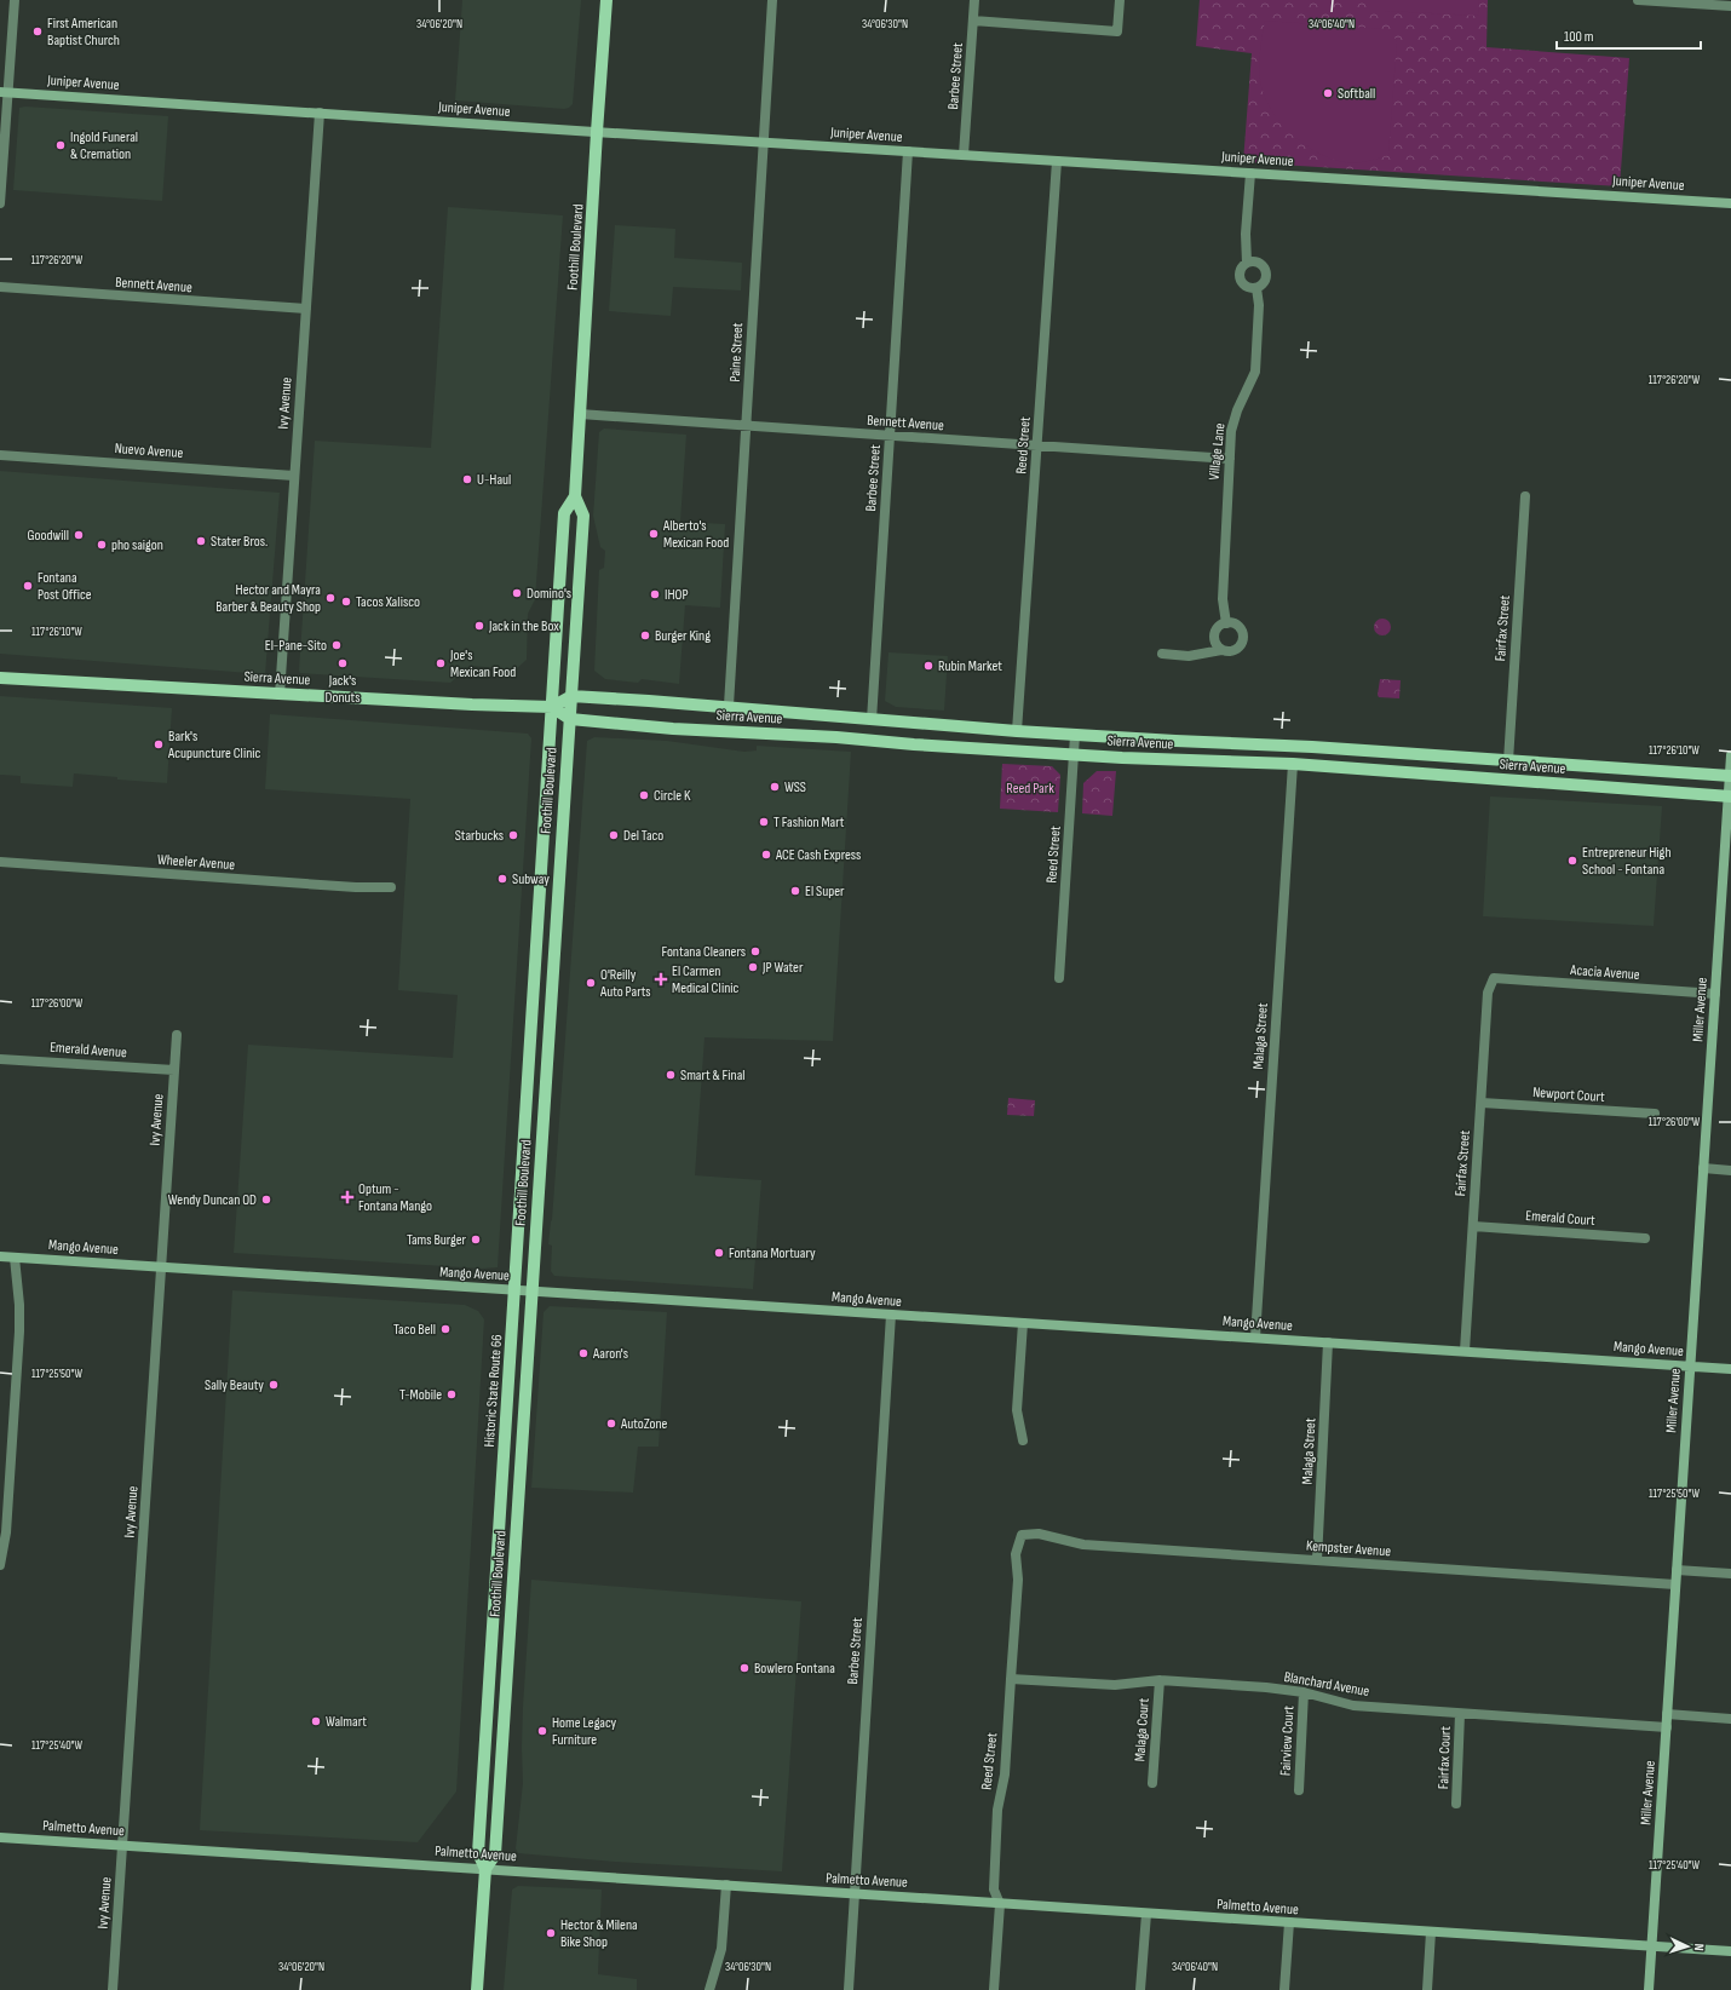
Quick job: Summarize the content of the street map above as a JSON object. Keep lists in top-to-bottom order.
{
  "streets": {
    "main road": ["Foothill Boulevard", "Sierra Avenue", "Historic State Route 66"],
    "street": [
      "Barbee Street",
      "Juniper Avenue",
      "Bennett Avenue",
      "Paine Street",
      "Ivy Avenue",
      "Reed Street",
      "Nuevo Avenue",
      "Village Lane",
      "Fairfax Street",
      "Wheeler Avenue",
      "Acacia Avenue",
      "Miller Avenue",
      "Malaga Street",
      "Emerald Avenue",
      "Newport Court",
      "Emerald Court",
      "Mango Avenue",
      "Kempster Avenue",
      "Blanchard Avenue",
      "Malaga Court",
      "Fairview Court",
      "Fairfax Court",
      "Palmetto Avenue"
    ]
  },
  "crossings": [
    ["Barbee Street", "Juniper Avenue"],
    ["Barbee Street", "Bennett Avenue"],
    ["Barbee Street", "Sierra Avenue"],
    ["Barbee Street", "Mango Avenue"],
    ["Barbee Street", "Palmetto Avenue"],
    ["Juniper Avenue", "Foothill Boulevard"],
    ["Juniper Avenue", "Paine Street"],
    ["Juniper Avenue", "Ivy Avenue"],
    ["Juniper Avenue", "Reed Street"],
    ["Foothill Boulevard", "Bennett Avenue"],
    ["Foothill Boulevard", "Sierra Avenue"],
    ["Foothill Boulevard", "Mango Avenue"],
    ["Foothill Boulevard", "Historic State Route 66"],
    ["Foothill Boulevard", "Palmetto Avenue"],
    ["Bennett Avenue", "Paine Street"],
    ["Bennett Avenue", "Ivy Avenue"],
    ["Bennett Avenue", "Reed Street"],
    ["Bennett Avenue", "Village Lane"],
    ["Paine Street", "Sierra Avenue"],
    ["Ivy Avenue", "Nuevo Avenue"],
    ["Ivy Avenue", "Sierra Avenue"],
    ["Ivy Avenue", "Emerald Avenue"],
    ["Ivy Avenue", "Mango Avenue"],
    ["Ivy Avenue", "Palmetto Avenue"],
    ["Reed Street", "Sierra Avenue"],
    ["Reed Street", "Kempster Avenue"],
    ["Reed Street", "Blanchard Avenue"],
    ["Reed Street", "Palmetto Avenue"],
    ["Fairfax Street", "Sierra Avenue"],
    ["Fairfax Street", "Acacia Avenue"],
    ["Fairfax Street", "Newport Court"],
    ["Fairfax Street", "Emerald Court"],
    ["Fairfax Street", "Mango Avenue"],
    ["Sierra Avenue", "Miller Avenue"],
    ["Sierra Avenue", "Malaga Street"],
    ["Acacia Avenue", "Miller Avenue"],
    ["Miller Avenue", "Mango Avenue"],
    ["Miller Avenue", "Kempster Avenue"],
    ["Miller Avenue", "Blanchard Avenue"],
    ["Miller Avenue", "Palmetto Avenue"],
    ["Malaga Street", "Mango Avenue"],
    ["Malaga Street", "Kempster Avenue"],
    ["Mango Avenue", "Historic State Route 66"],
    ["Blanchard Avenue", "Malaga Court"],
    ["Blanchard Avenue", "Fairview Court"],
    ["Blanchard Avenue", "Fairfax Court"]
  ],
  "parks": ["Reed Park"],
  "places": {
    "other": [
      "First American Baptist Church",
      "Softball",
      "Ingold Funeral & Cremation",
      "U-Haul",
      "Alberto's Mexican Food",
      "Goodwill",
      "Stater Bros.",
      "pho saigon",
      "Fontana Post Office",
      "Domino's",
      "IHOP",
      "Hector and Mayra Barber & Beauty Shop",
      "Tacos Xalisco",
      "Jack in the Box",
      "Burger King",
      "El-Pane-Sito",
      "Jack's Donuts",
      "Joe's Mexican Food",
      "Rubin Market",
      "Bark's Acupuncture Clinic",
      "WSS",
      "Circle K",
      "T Fashion Mart",
      "Starbucks",
      "Del Taco",
      "ACE Cash Express",
      "Entrepreneur High School - Fontana",
      "Subway",
      "El Super",
      "Fontana Cleaners",
      "JP Water",
      "O'Reilly Auto Parts",
      "Smart & Final",
      "Wendy Duncan OD",
      "Tams Burger",
      "Fontana Mortuary",
      "Taco Bell",
      "Aaron's",
      "Sally Beauty",
      "T-Mobile",
      "AutoZone",
      "Bowlero Fontana",
      "Walmart",
      "Home Legacy Furniture",
      "Hector & Milena Bike Shop"
    ],
    "health": ["El Carmen Medical Clinic", "Optum - Fontana Mango"]
  },
  "scale_bar": "100 m",
  "north": "right",
  "coordinates": [
    "34°06'20\"N",
    "34°06'30\"N",
    "34°06'40\"N",
    "117°26'20\"W",
    "117°26'10\"W",
    "117°26'00\"W",
    "117°25'50\"W",
    "117°25'40\"W"
  ]
}
